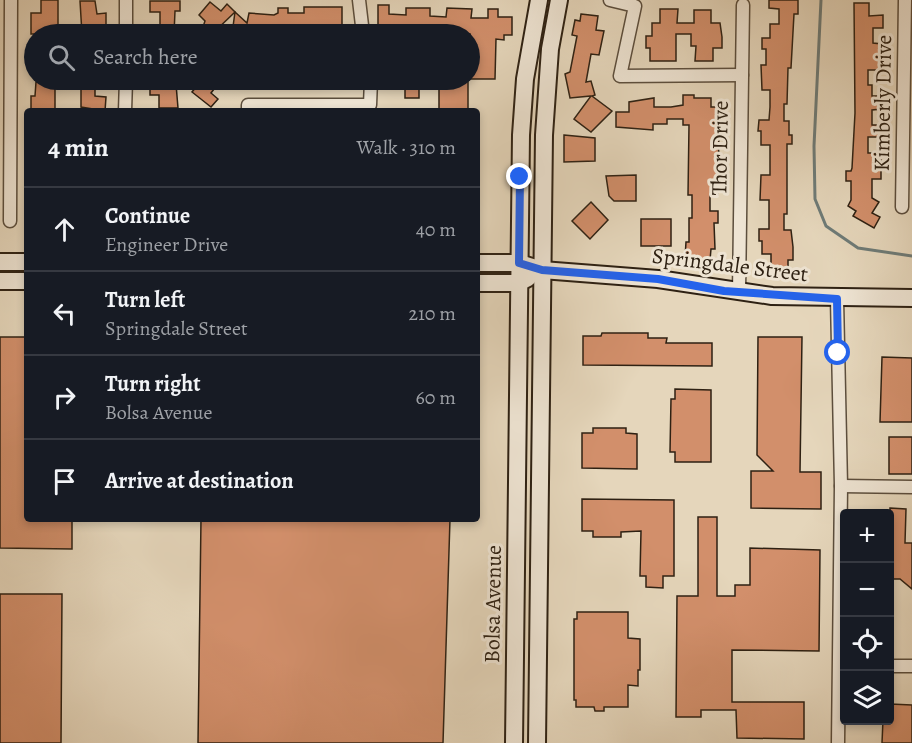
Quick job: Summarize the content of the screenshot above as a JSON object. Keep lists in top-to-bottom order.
{
  "streets": {
    "main road": ["Springdale Street", "Bolsa Avenue"],
    "street": ["Kimberly Drive", "Thor Drive"]
  },
  "crossings": [
    ["Thor Drive", "Springdale Street"],
    ["Springdale Street", "Bolsa Avenue"]
  ],
  "page": {
    "search": "Search here",
    "heading": ["4 min", "Walk · 310 m"],
    "list": [
      ["Continue", "Engineer Drive", "40 m"],
      ["Turn left", "Springdale Street", "210 m"],
      ["Turn right", "Bolsa Avenue", "60 m"],
      "Arrive at destination"
    ],
    "map_buttons": ["+", "−"]
  }
}
